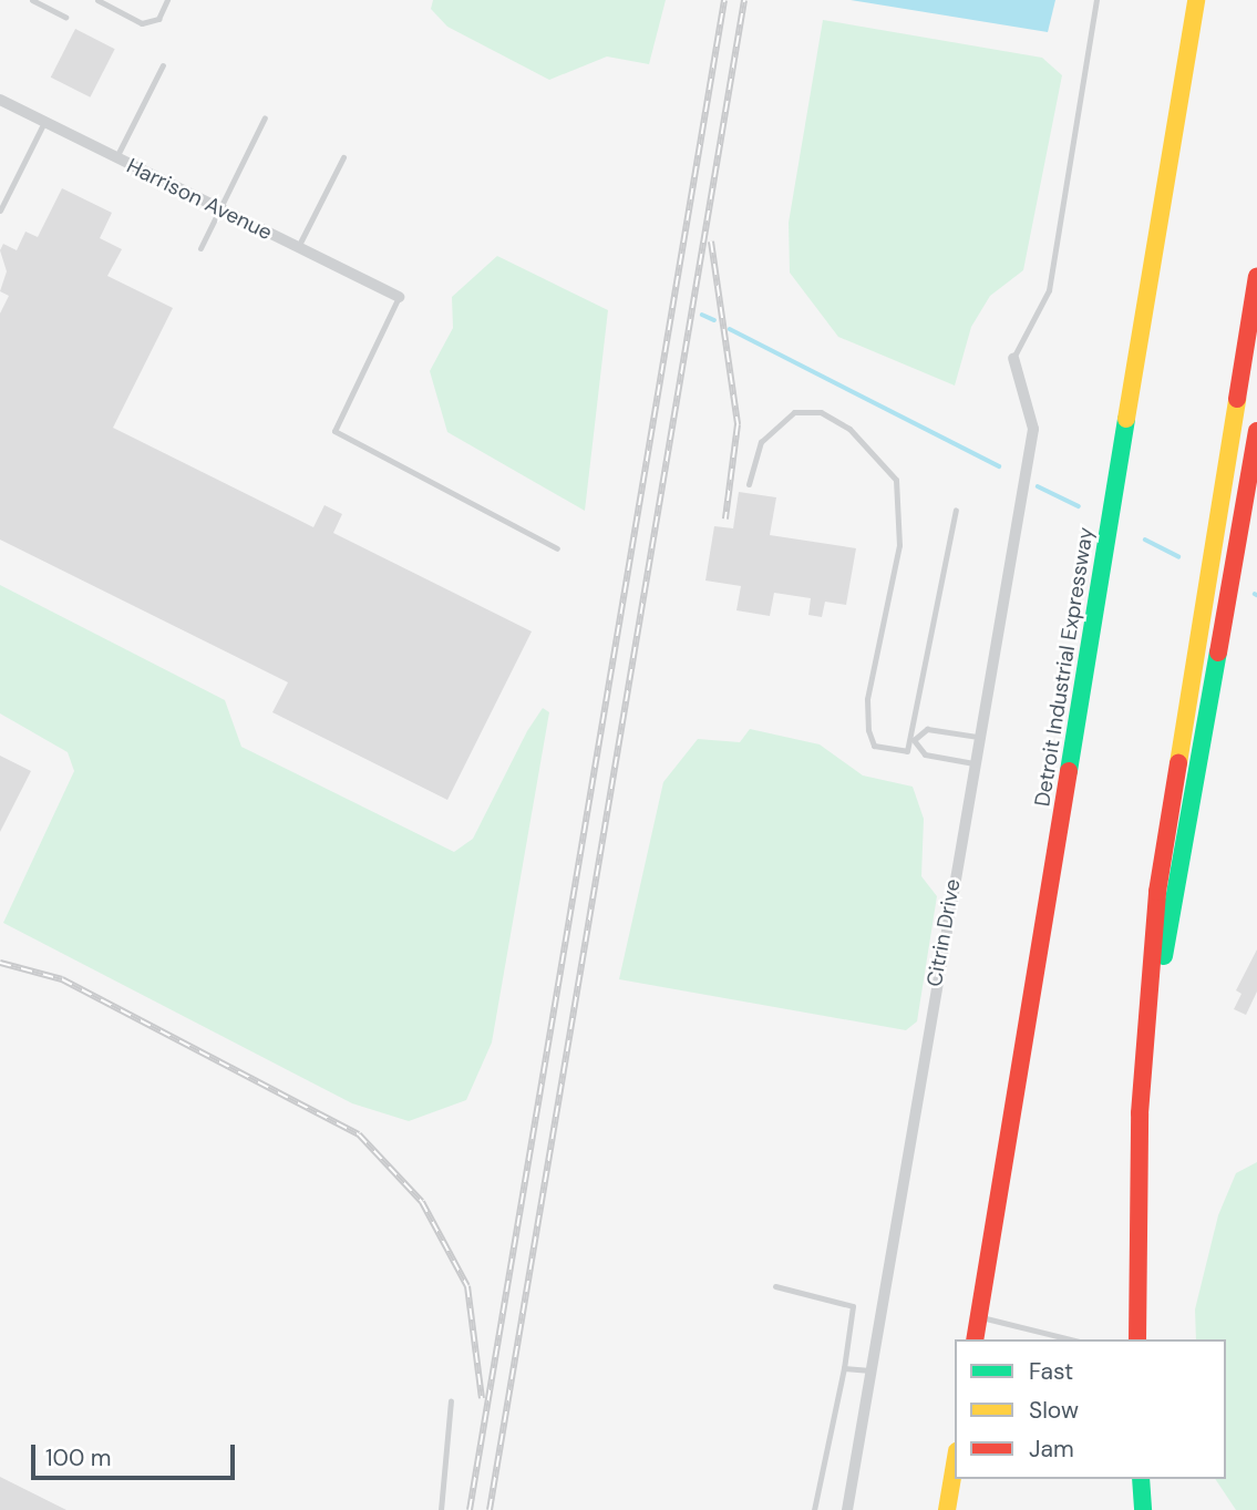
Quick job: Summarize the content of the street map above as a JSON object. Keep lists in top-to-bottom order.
{
  "streets": {
    "highway": ["Detroit Industrial Expressway"],
    "street": ["Harrison Avenue", "Citrin Drive"]
  },
  "legend": ["Fast", "Slow", "Jam"],
  "scale_bar": "100 m"
}
